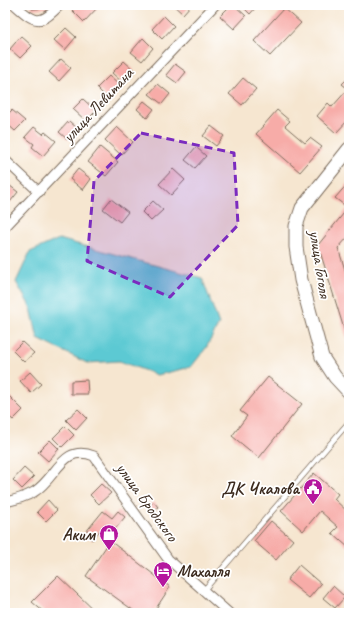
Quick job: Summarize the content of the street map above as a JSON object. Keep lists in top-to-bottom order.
{
  "streets": {
    "street": ["улица Левитана", "улица Гоголя", "улица Бродского"]
  },
  "places": {
    "public building": ["ДК Чкалова"],
    "shop": ["Аким"],
    "hotel": ["Махалля"]
  }
}
